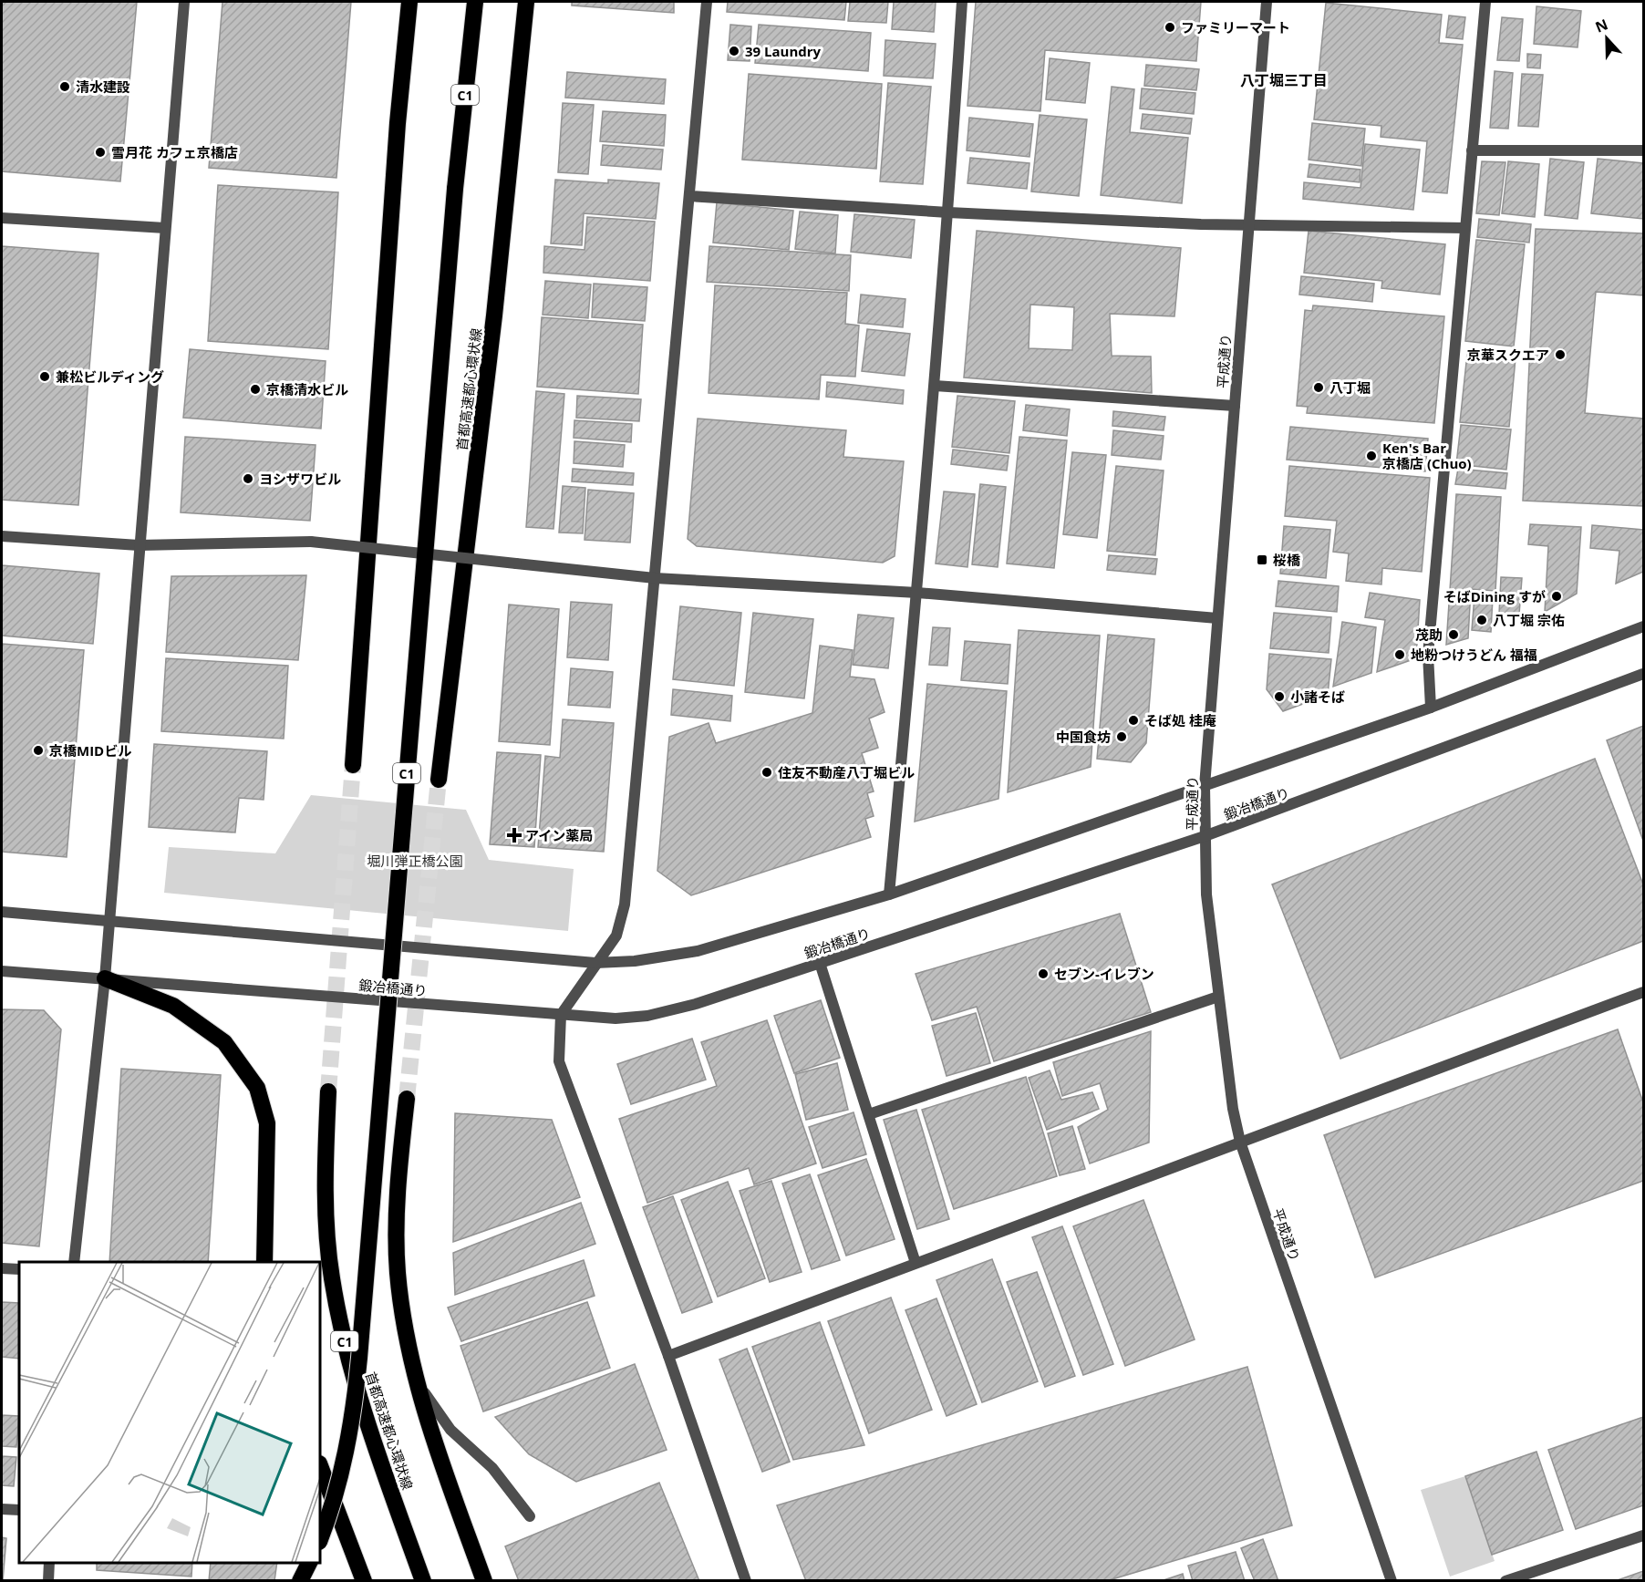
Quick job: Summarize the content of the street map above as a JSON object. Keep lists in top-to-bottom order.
{
  "streets": {
    "highway": ["C1", "首都高速都心環状線"],
    "street": ["平成通り", "鍛冶橋通り"]
  },
  "crossings": [
    ["平成通り", "鍛冶橋通り"]
  ],
  "districts": ["八丁堀三丁目"],
  "parks": ["堀川弾正橋公園"],
  "places": {
    "other": [
      "ファミリーマート",
      "39 Laundry",
      "清水建設",
      "雪月花 カフェ京橋店",
      "京華スクエア",
      "兼松ビルディング",
      "八丁堀",
      "京橋清水ビル",
      "Ken's Bar 京橋店 (Chuo)",
      "ヨシザワビル",
      "そばDining すが",
      "八丁堀 宗佑",
      "茂助",
      "地粉つけうどん 福福",
      "小諸そば",
      "そば処 桂庵",
      "中国食坊",
      "京橋MIDビル",
      "住友不動産八丁堀ビル",
      "セブン-イレブン"
    ],
    "transit": ["桜橋"],
    "health": ["アイン薬局"]
  },
  "north": "top"
}
